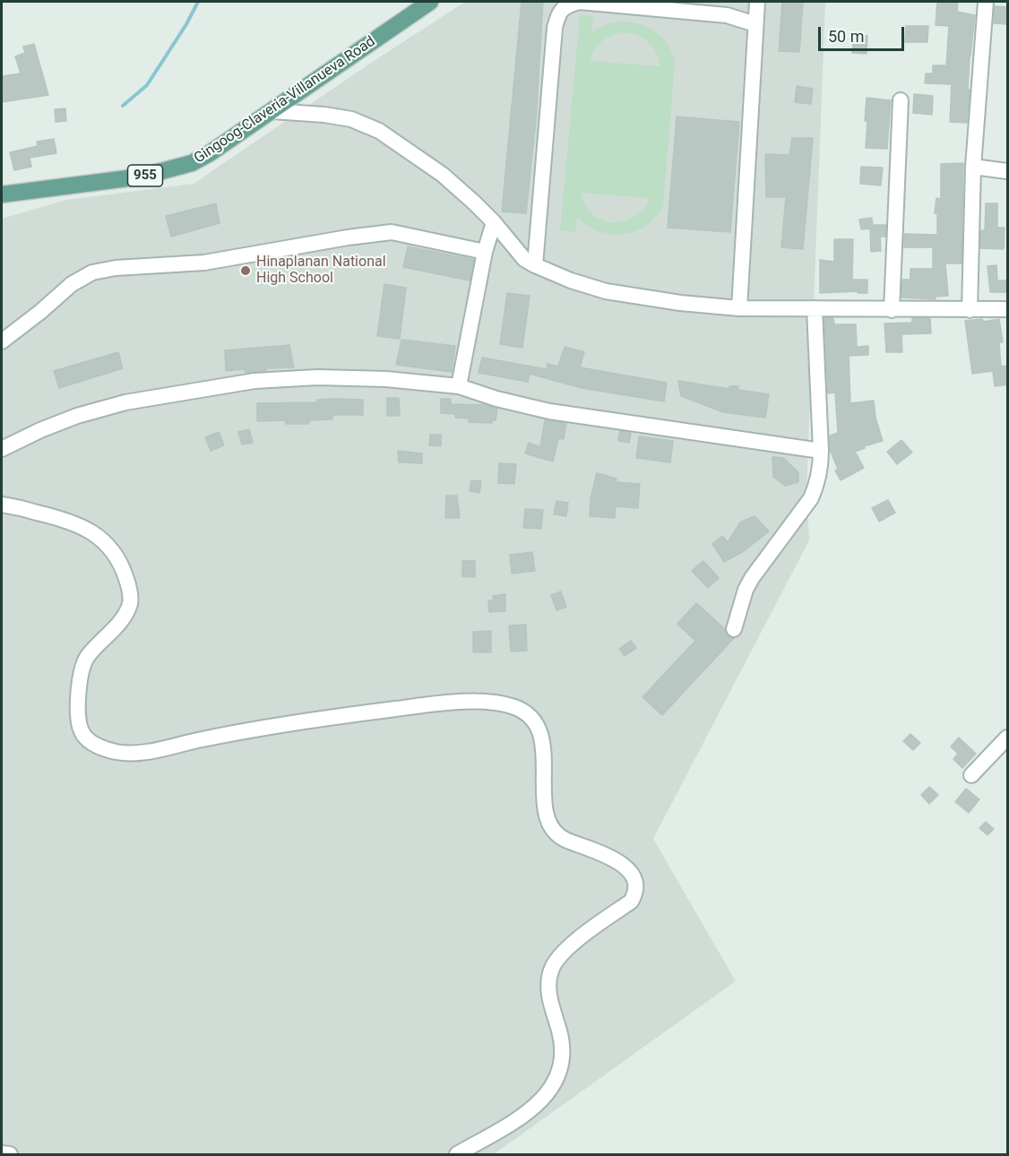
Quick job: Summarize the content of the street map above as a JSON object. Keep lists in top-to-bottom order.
{
  "streets": {
    "main road": ["Gingoog-Claveria-Villanueva Road", "955"]
  },
  "places": ["Hinaplanan National High School"],
  "scale_bar": "50 m"
}
